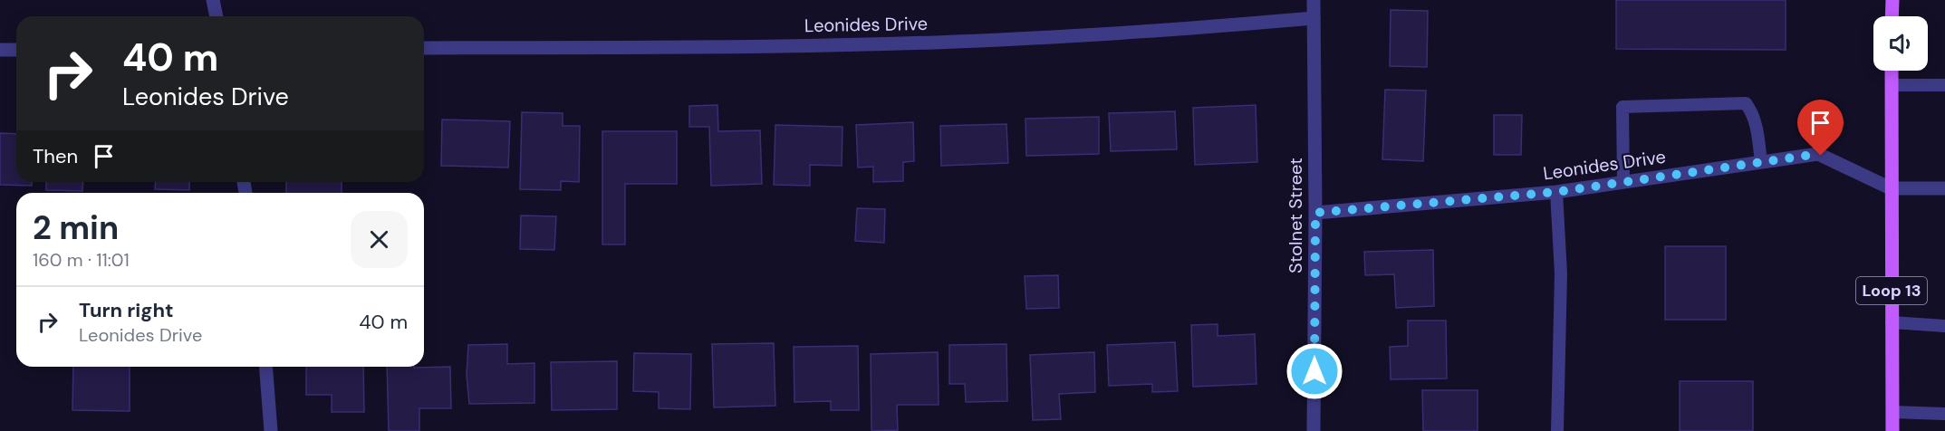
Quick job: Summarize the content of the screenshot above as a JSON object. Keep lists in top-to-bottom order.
{
  "streets": {
    "main road": ["Loop 13"],
    "street": ["Leonides Drive", "Stolnet Street"]
  },
  "crossings": [
    ["Leonides Drive", "Stolnet Street"],
    ["Leonides Drive", "Loop 13"]
  ],
  "page": {
    "turn": ["40 m", "Leonides Drive"],
    "then": "Then",
    "heading": ["2 min", "160 m · 11:01"],
    "list": [
      {
        "name": "Turn right",
        "note": "Leonides Drive",
        "value": "40 m"
      }
    ]
  }
}
